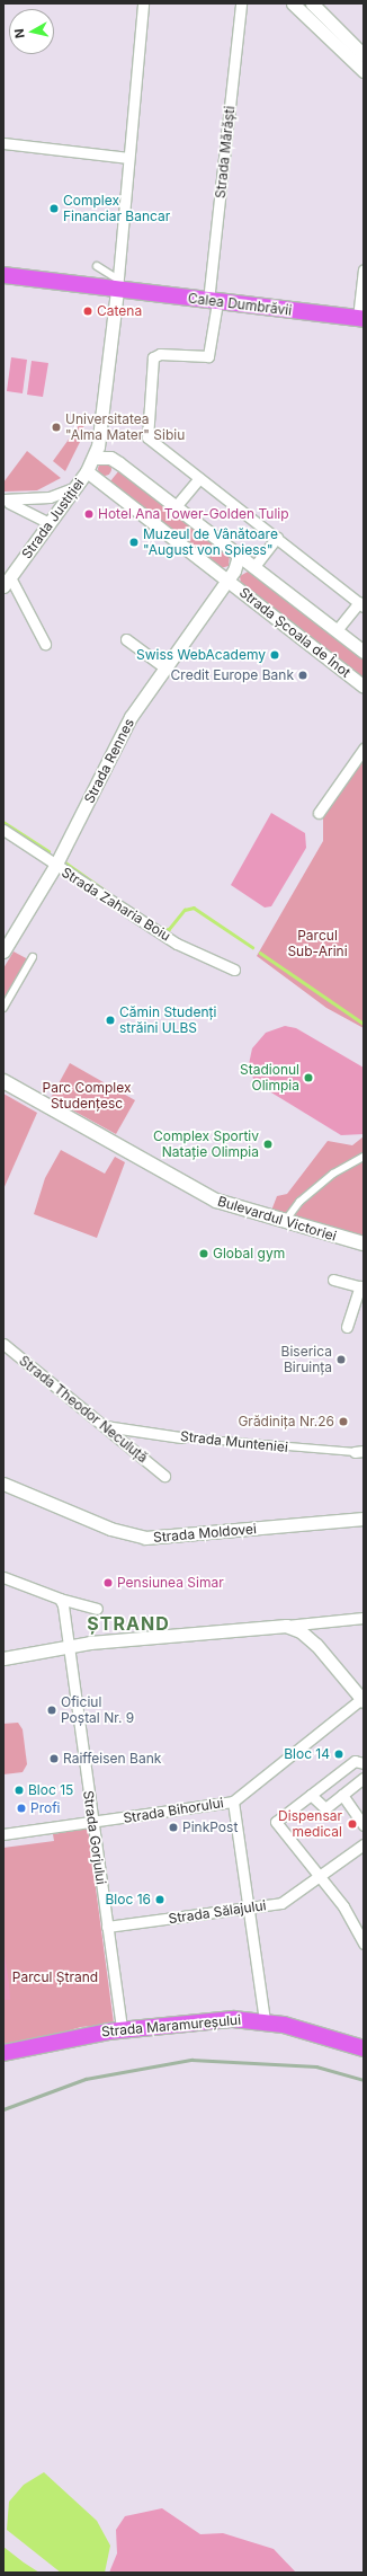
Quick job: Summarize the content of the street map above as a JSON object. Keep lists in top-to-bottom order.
{
  "streets": {
    "main road": ["Calea Dumbrăvii", "Bulevardul Victoriei", "Strada Maramureșului"],
    "street": [
      "Strada Mărăști",
      "Strada Justiției",
      "Strada Școala de Înot",
      "Strada Rennes",
      "Strada Zaharia Boiu",
      "Strada Theodor Neculuță",
      "Strada Munteniei",
      "Strada Moldovei",
      "Strada Bihorului",
      "Strada Gorjului",
      "Strada Sălajului"
    ]
  },
  "crossings": [
    ["Strada Mărăști", "Calea Dumbrăvii"],
    ["Calea Dumbrăvii", "Strada Justiției"],
    ["Strada Justiției", "Strada Școala de Înot"],
    ["Strada Școala de Înot", "Strada Rennes"],
    ["Strada Rennes", "Strada Zaharia Boiu"],
    ["Strada Theodor Neculuță", "Strada Munteniei"],
    ["Strada Bihorului", "Strada Gorjului"],
    ["Strada Gorjului", "Strada Sălajului"],
    ["Strada Gorjului", "Strada Maramureșului"]
  ],
  "districts": ["ȘTRAND"],
  "parks": ["Parcul Sub-Arini", "Parc Complex Studențesc", "Parcul Ștrand"],
  "places": [
    "Complex Financiar Bancar",
    "Catena",
    "Universitatea \"Alma Mater\" Sibiu",
    "Hotel Ana Tower-Golden Tulip",
    "Muzeul de Vânătoare \"August von Spiess\"",
    "Swiss WebAcademy",
    "Credit Europe Bank",
    "Cămin Studenți străini ULBS",
    "Stadionul Olimpia",
    "Complex Sportiv Natație Olimpia",
    "Global gym",
    "Biserica Biruința",
    "Grădinița Nr.26",
    "Pensiunea Simar",
    "Oficiul Poștal Nr. 9",
    "Bloc 14",
    "Raiffeisen Bank",
    "Bloc 15",
    "Profi",
    "Dispensar medical",
    "PinkPost",
    "Bloc 16"
  ],
  "north": "left"
}
